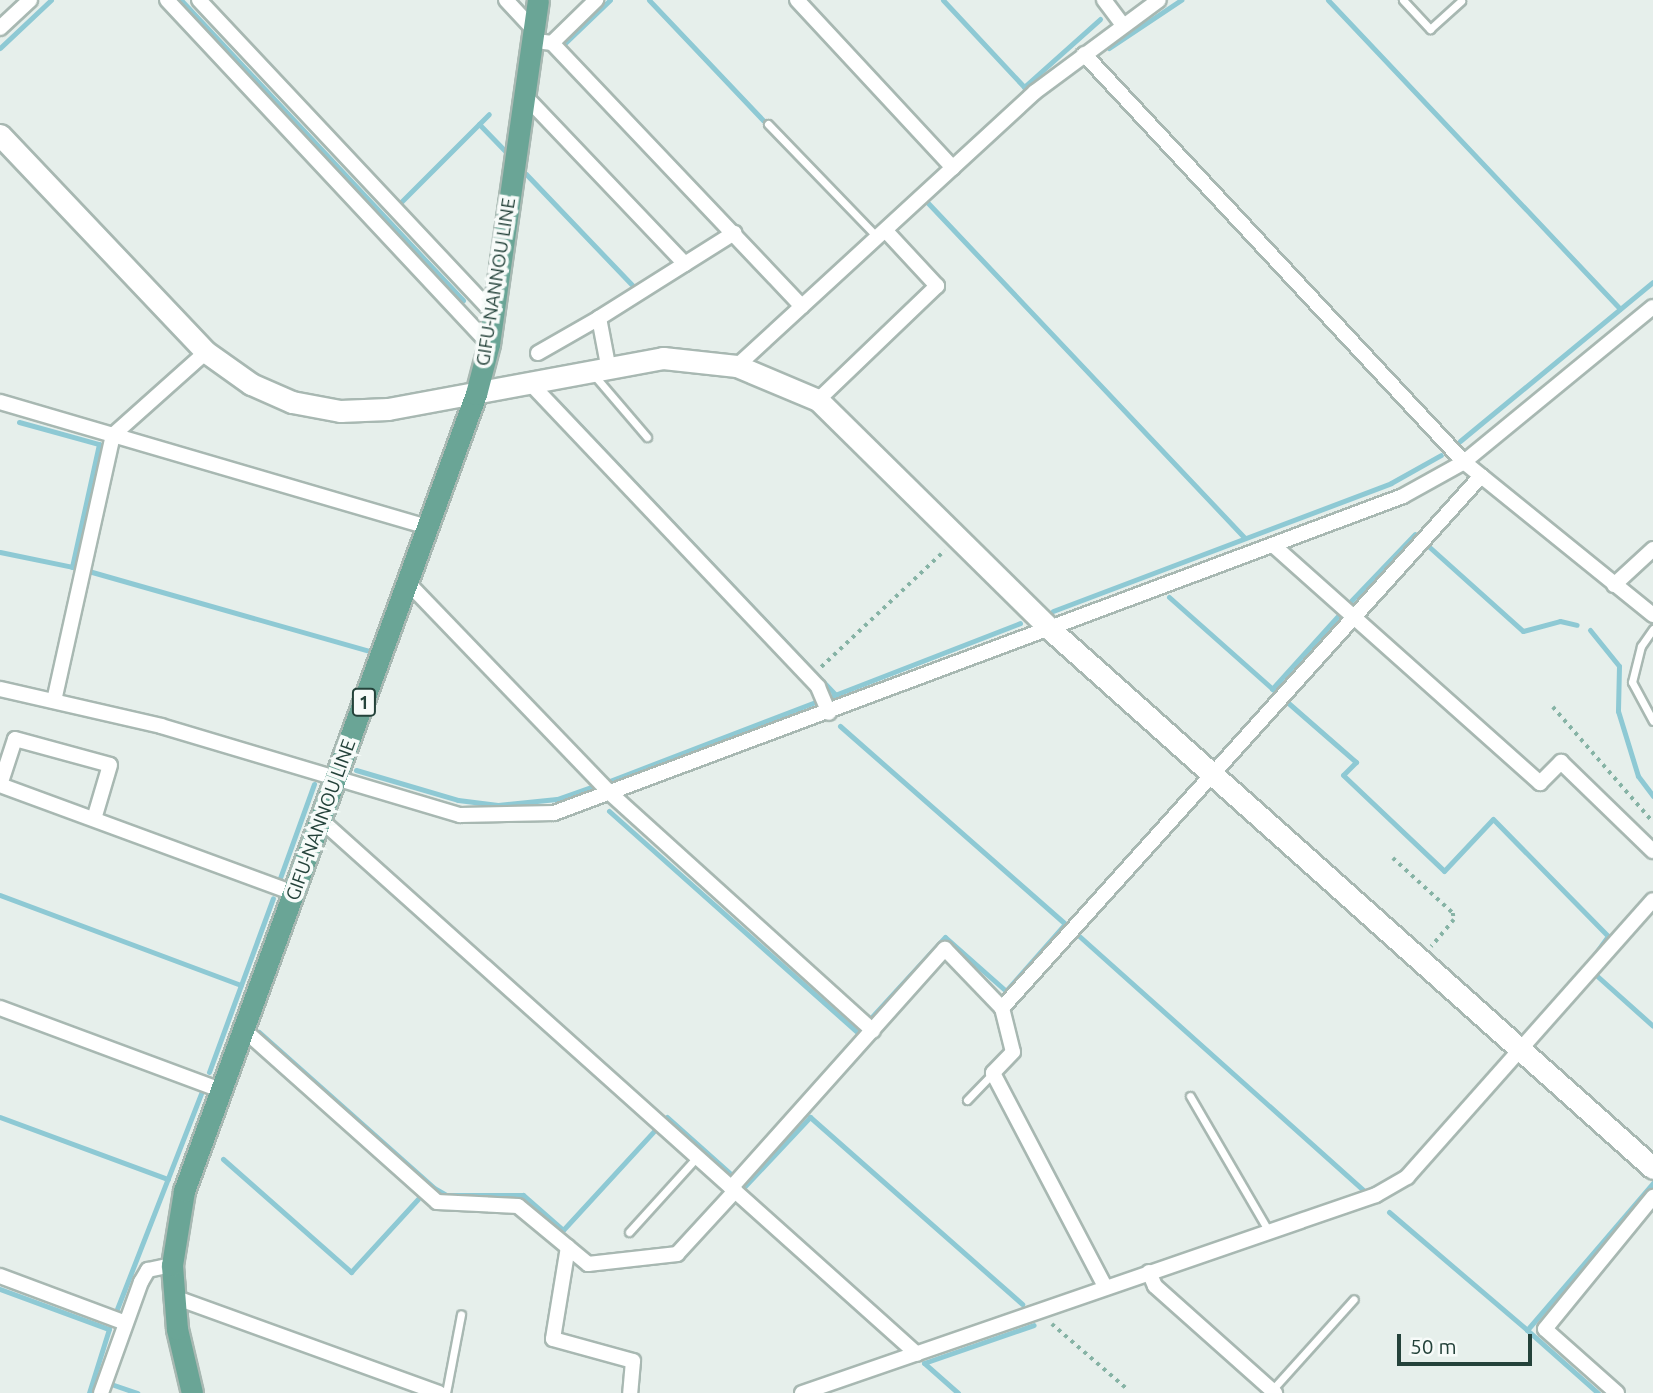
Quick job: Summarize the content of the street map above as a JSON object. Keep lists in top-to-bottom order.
{
  "streets": {
    "main road": ["GIFU-NANNOU LINE", "1"]
  },
  "scale_bar": "50 m"
}
